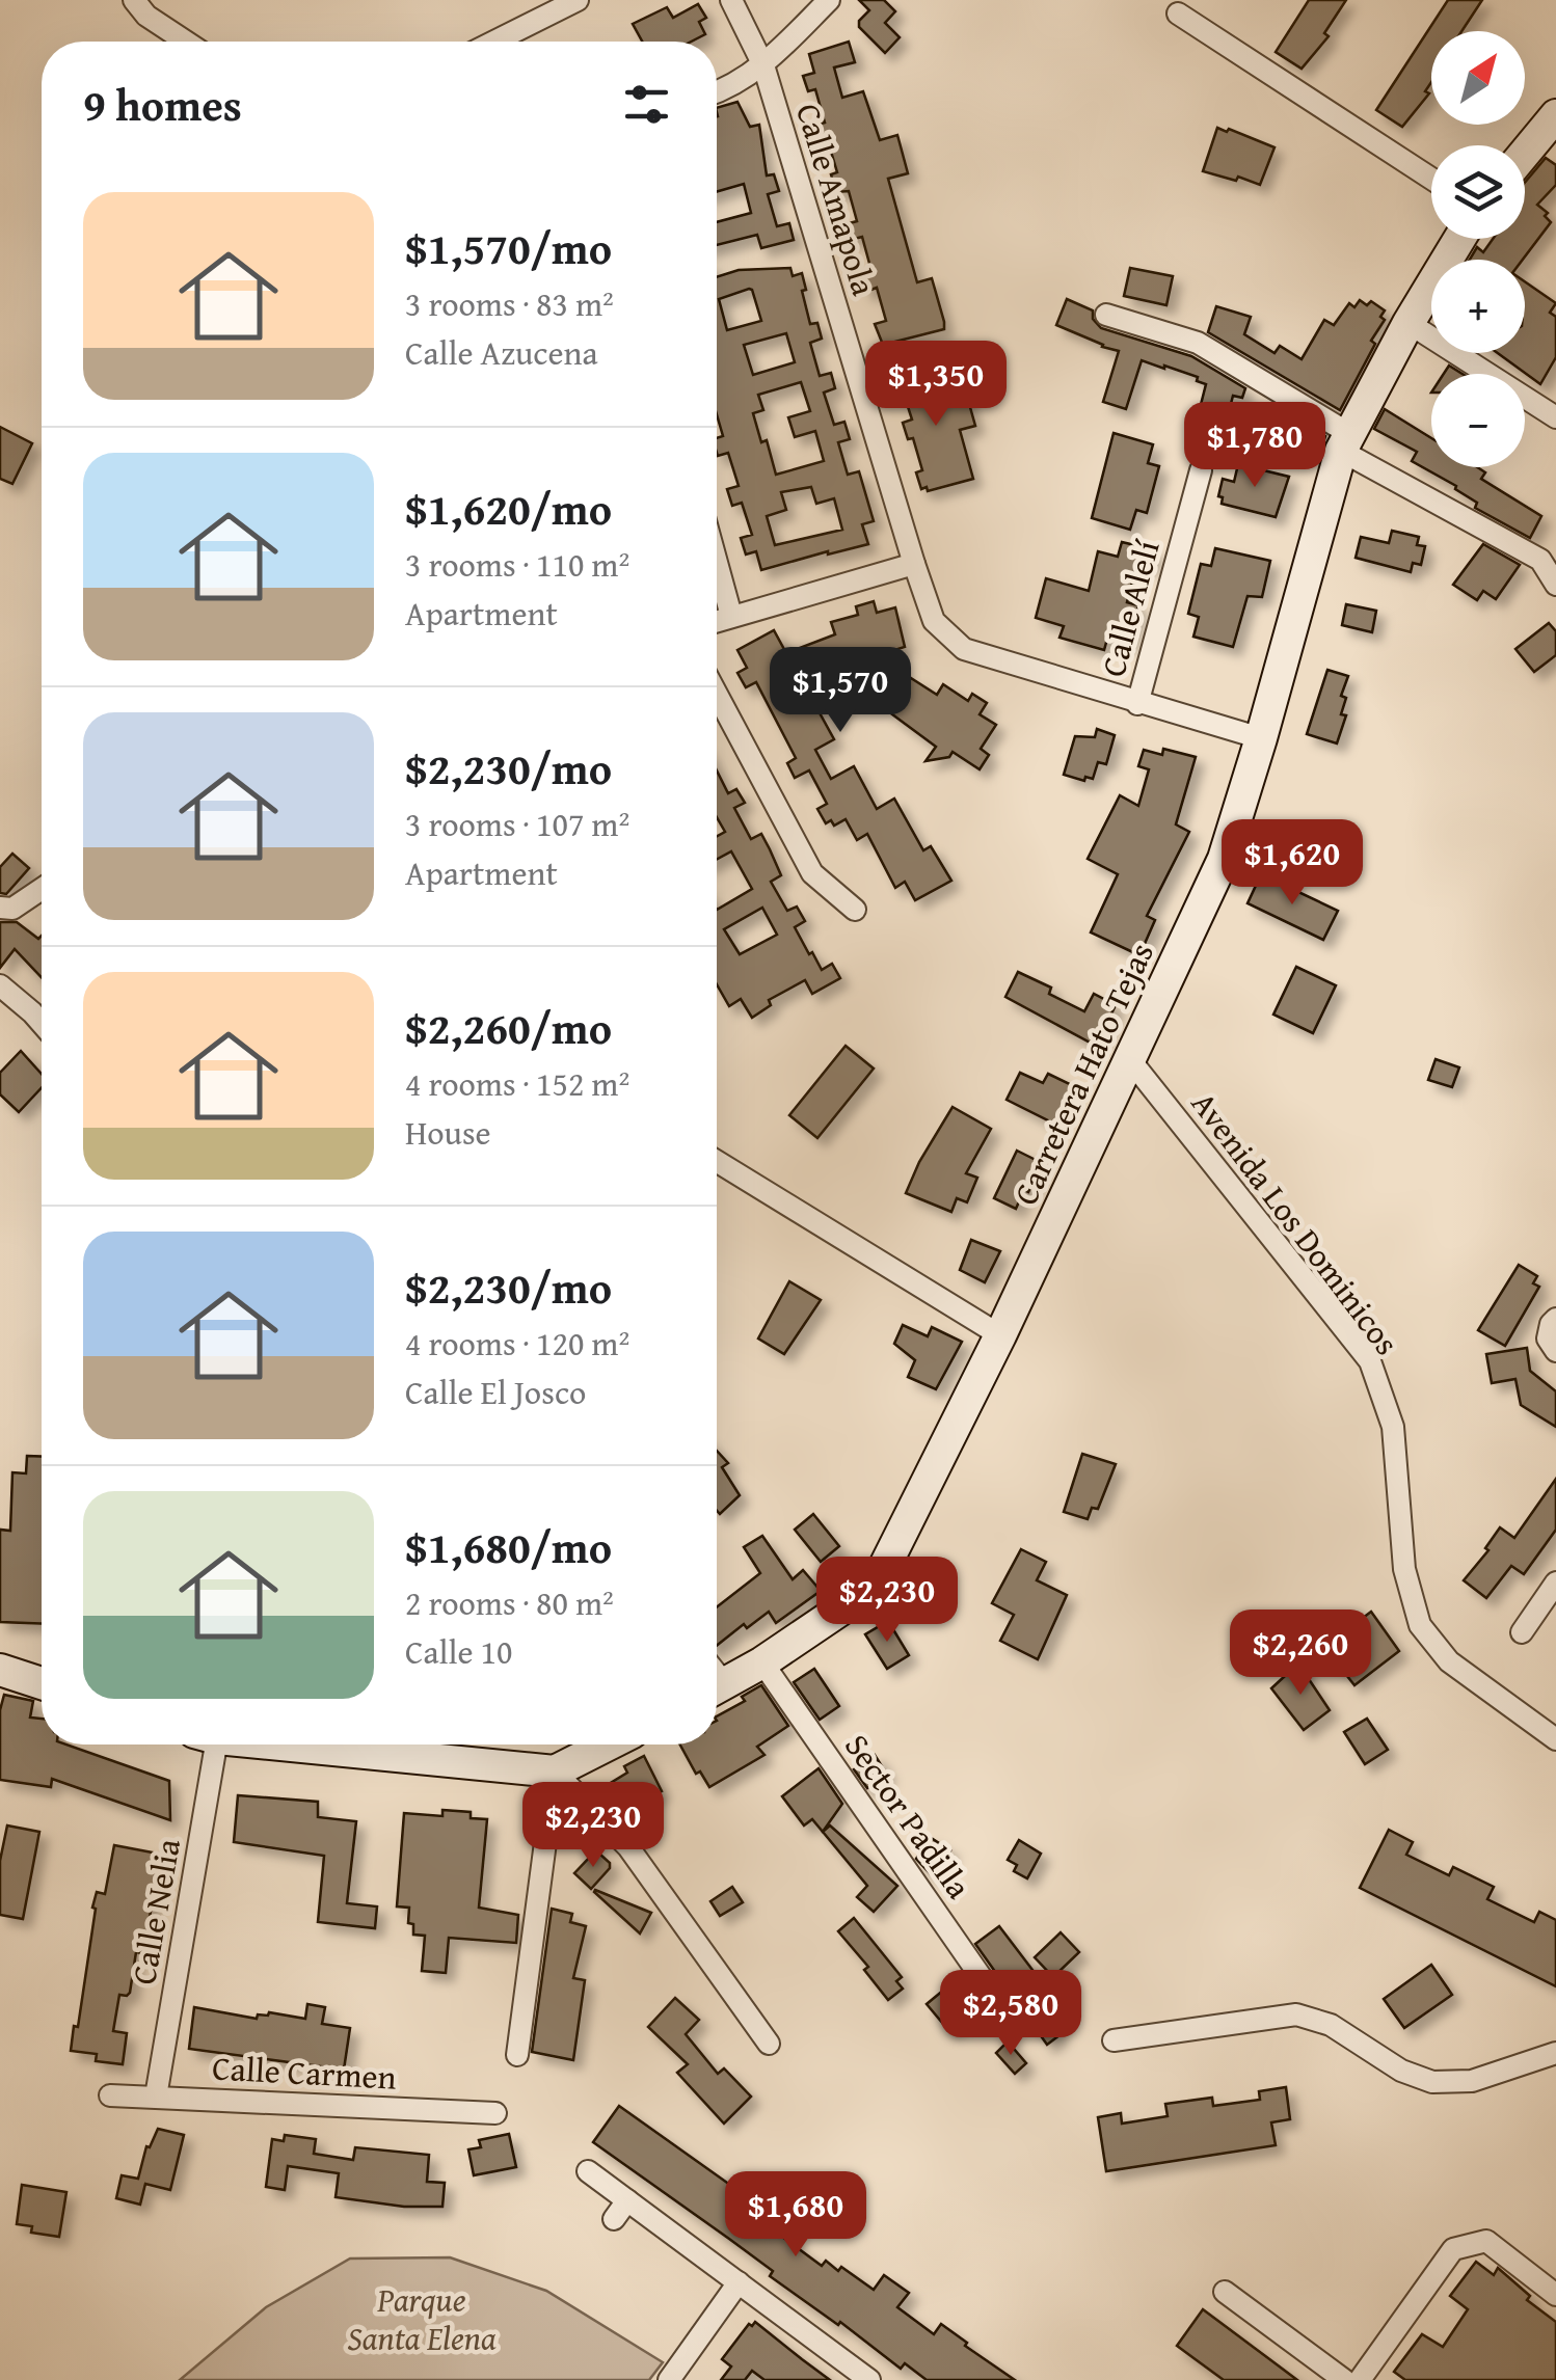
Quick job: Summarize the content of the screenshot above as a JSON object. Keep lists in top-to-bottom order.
{
  "streets": {
    "street": [
      "Calle Amapola",
      "Calle Alelí",
      "Carretera Hato Tejas",
      "Avenida Los Dominicos",
      "Sector Padilla",
      "Calle Nelia",
      "Calle Carmen"
    ]
  },
  "crossings": [
    ["Calle Amapola", "Calle Alelí"],
    ["Calle Amapola", "Carretera Hato Tejas"],
    ["Carretera Hato Tejas", "Avenida Los Dominicos"],
    ["Carretera Hato Tejas", "Sector Padilla"],
    ["Calle Nelia", "Calle Carmen"]
  ],
  "parks": ["Parque Santa Elena"],
  "north": "top right",
  "page": {
    "map_buttons": ["+", "−"],
    "heading": "9 homes",
    "list": [
      {
        "name": "$1,570/mo",
        "note": "3 rooms · 83 m² · Calle Azucena"
      },
      {
        "name": "$1,620/mo",
        "note": "3 rooms · 110 m² · Apartment"
      },
      {
        "name": "$2,230/mo",
        "note": "3 rooms · 107 m² · Apartment"
      },
      {
        "name": "$2,260/mo",
        "note": "4 rooms · 152 m² · House"
      },
      {
        "name": "$2,230/mo",
        "note": "4 rooms · 120 m² · Calle El Josco"
      },
      {
        "name": "$1,680/mo",
        "note": "2 rooms · 80 m² · Calle 10"
      }
    ],
    "price": [
      "$1,350",
      "$1,780",
      "$1,570",
      "$1,620",
      "$2,230",
      "$2,260",
      "$2,230",
      "$2,580",
      "$1,680"
    ]
  }
}
